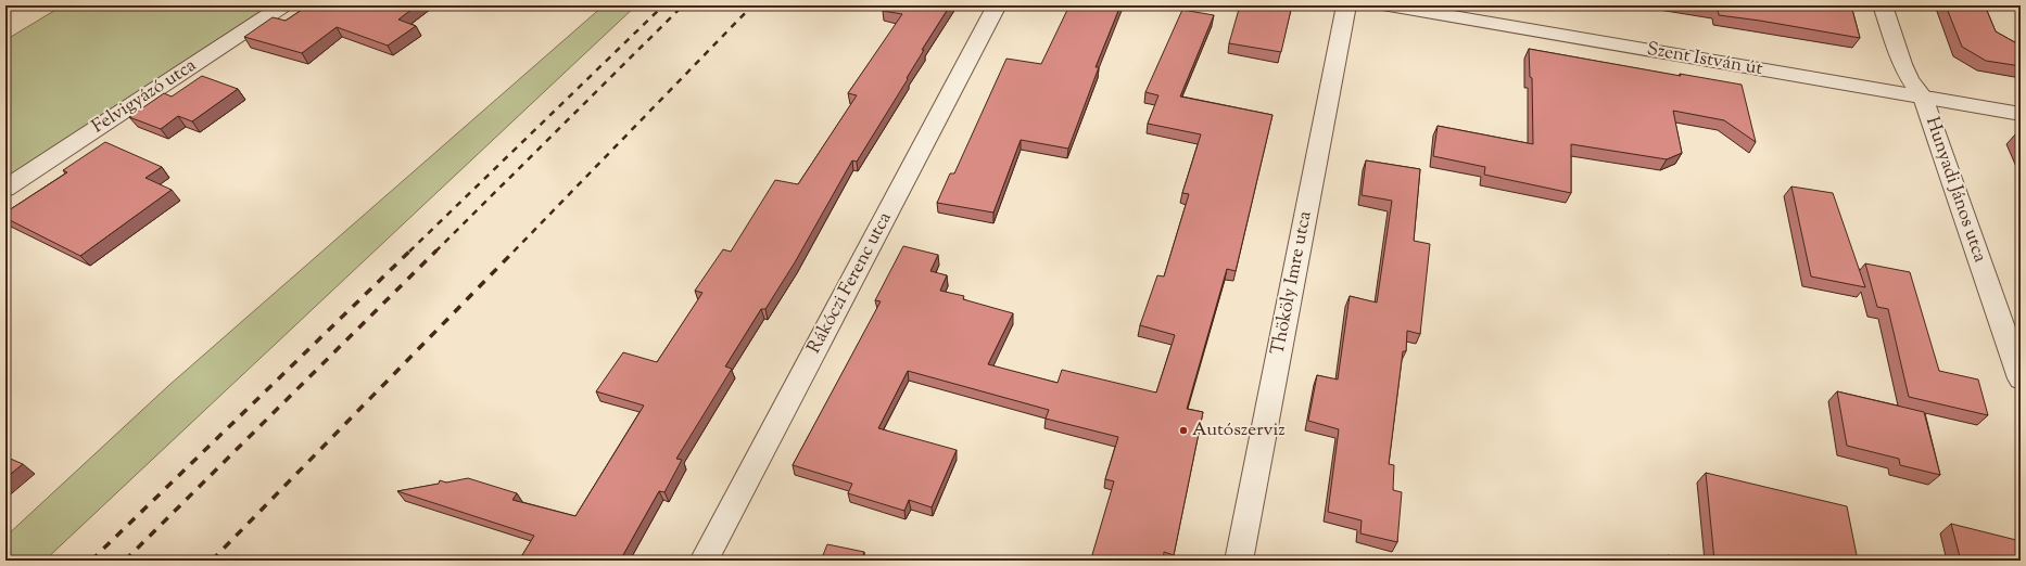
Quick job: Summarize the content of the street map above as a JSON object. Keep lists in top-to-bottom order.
{
  "streets": {
    "street": [
      "Szent István út",
      "Felvigyázó utca",
      "Hunyadi János utca",
      "Rákóczi Ferenc utca",
      "Thököly Imre utca"
    ]
  },
  "crossings": [
    ["Szent István út", "Hunyadi János utca"]
  ],
  "places": ["Autószerviz"]
}
